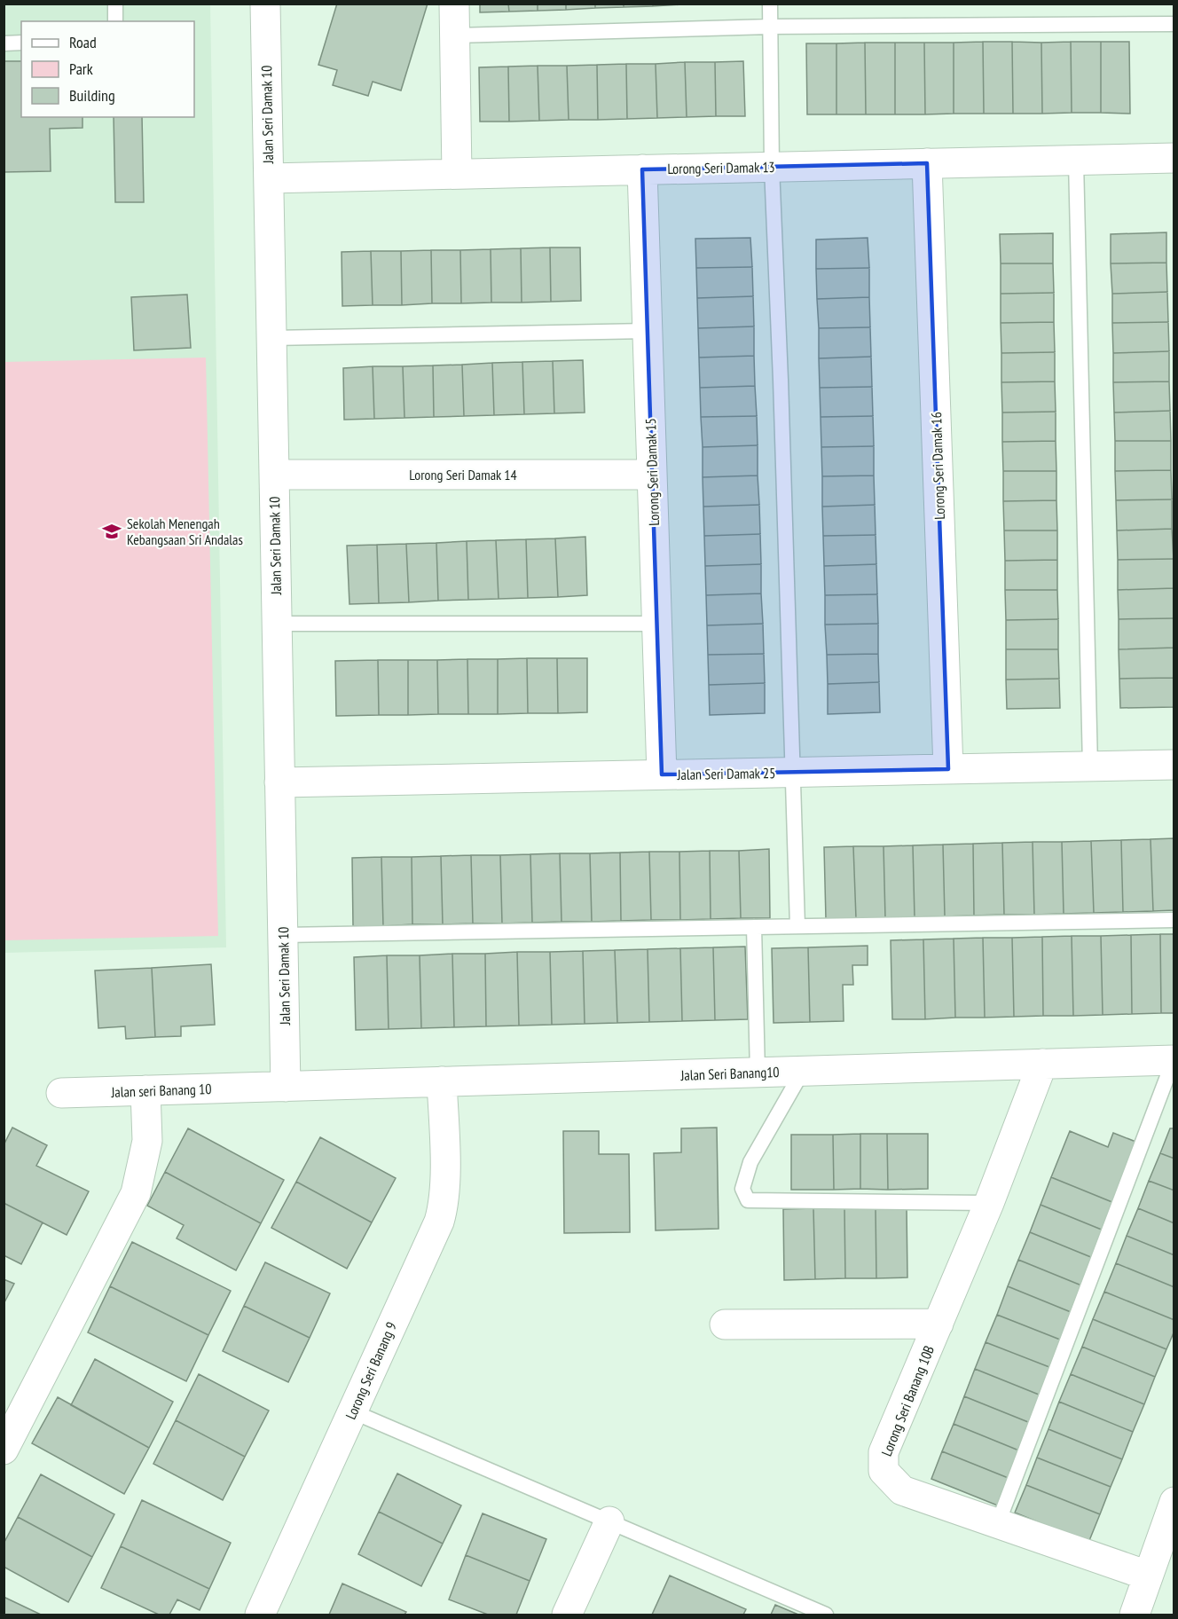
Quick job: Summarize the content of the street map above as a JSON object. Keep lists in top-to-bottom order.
{
  "streets": {
    "street": [
      "Jalan Seri Damak 10",
      "Lorong Seri Damak 13",
      "Lorong Seri Damak 16",
      "Lorong Seri Damak 15",
      "Lorong Seri Damak 14",
      "Jalan Seri Damak 25",
      "Jalan Seri Banang10",
      "Jalan seri Banang 10",
      "Lorong Seri Banang 9",
      "Lorong Seri Banang 10B"
    ]
  },
  "crossings": [
    ["Jalan Seri Damak 10", "Lorong Seri Damak 13"],
    ["Jalan Seri Damak 10", "Lorong Seri Damak 14"],
    ["Jalan Seri Damak 10", "Jalan Seri Damak 25"],
    ["Jalan Seri Damak 10", "Jalan Seri Banang10"],
    ["Jalan Seri Damak 10", "Jalan seri Banang 10"],
    ["Lorong Seri Damak 13", "Lorong Seri Damak 16"],
    ["Lorong Seri Damak 13", "Lorong Seri Damak 15"],
    ["Lorong Seri Damak 16", "Jalan Seri Damak 25"],
    ["Lorong Seri Damak 15", "Lorong Seri Damak 14"],
    ["Lorong Seri Damak 15", "Jalan Seri Damak 25"],
    ["Jalan Seri Banang10", "Jalan seri Banang 10"],
    ["Jalan Seri Banang10", "Lorong Seri Banang 9"],
    ["Jalan Seri Banang10", "Lorong Seri Banang 10B"]
  ],
  "places": {
    "school or university": ["Sekolah Menengah Kebangsaan Sri Andalas"]
  },
  "legend": ["Road", "Park", "Building"]
}
